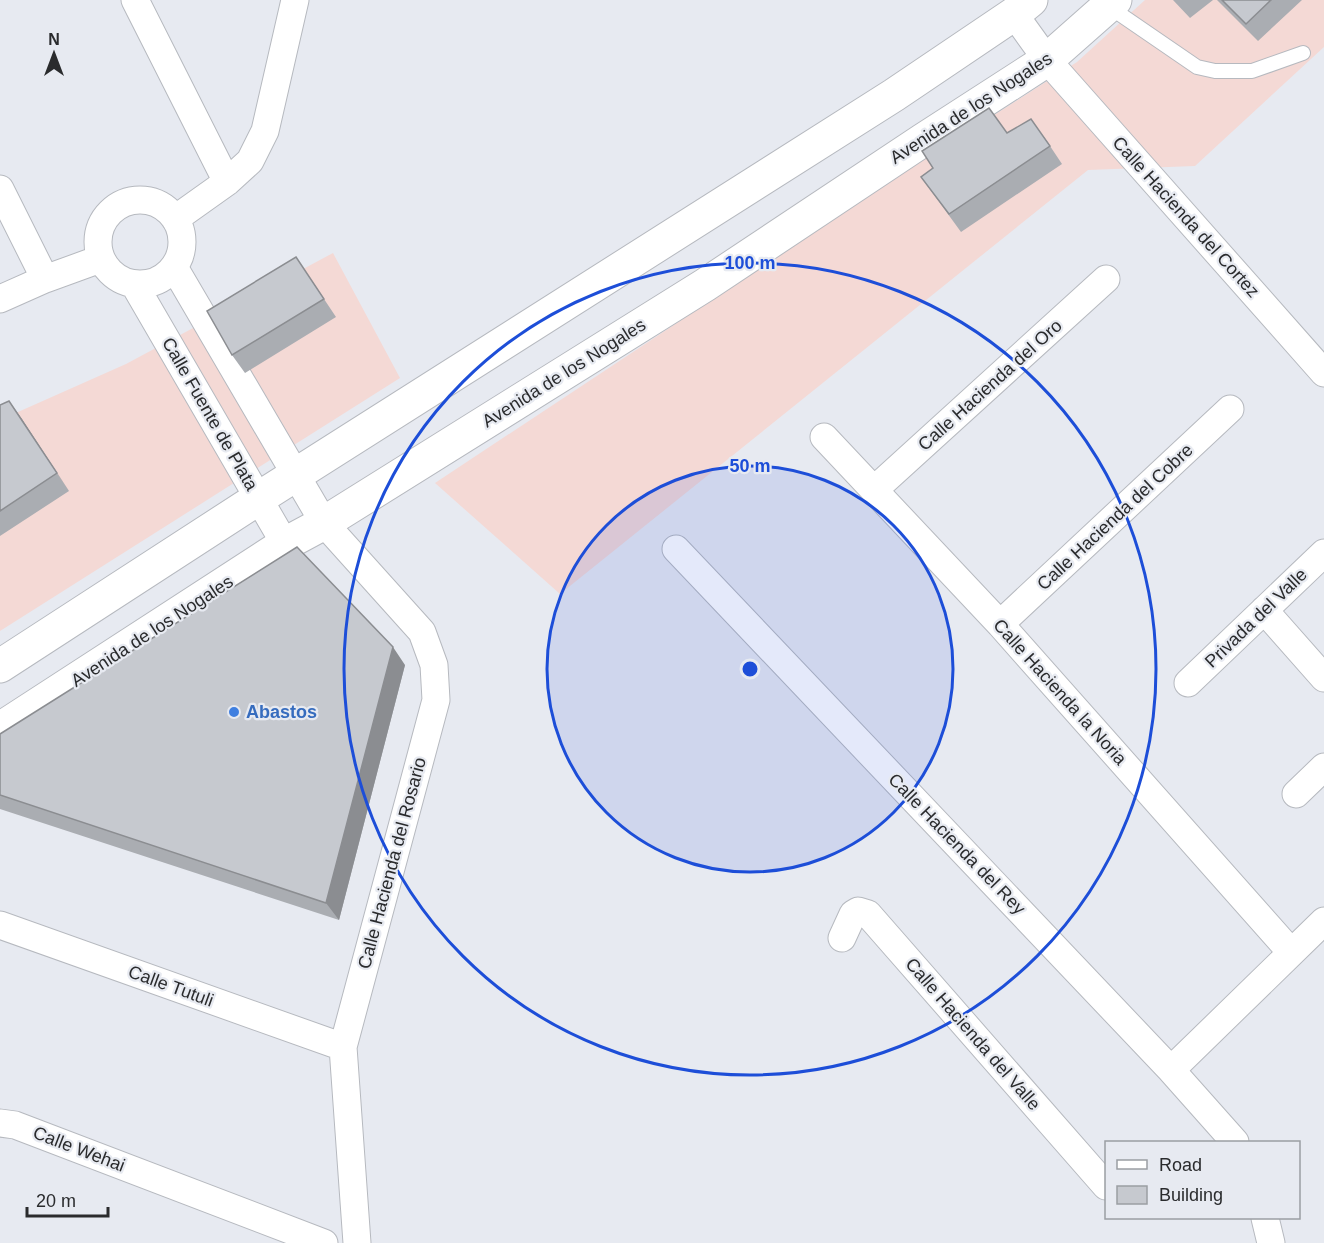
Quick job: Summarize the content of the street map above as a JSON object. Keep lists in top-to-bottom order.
{
  "streets": {
    "main road": ["Avenida de los Nogales"],
    "street": [
      "Calle Hacienda del Cortez",
      "Calle Hacienda del Oro",
      "Calle Fuente de Plata",
      "Calle Hacienda del Cobre",
      "Privada del Valle",
      "Calle Hacienda la Noria",
      "Calle Hacienda del Rey",
      "Calle Hacienda del Rosario",
      "Calle Tutuli",
      "Calle Hacienda del Valle",
      "Calle Wehai"
    ]
  },
  "crossings": [
    ["Avenida de los Nogales", "Calle Hacienda del Cortez"],
    ["Avenida de los Nogales", "Calle Fuente de Plata"],
    ["Avenida de los Nogales", "Calle Hacienda del Rosario"],
    ["Calle Hacienda del Oro", "Calle Hacienda la Noria"],
    ["Calle Hacienda del Cobre", "Calle Hacienda la Noria"],
    ["Calle Hacienda del Rosario", "Calle Tutuli"]
  ],
  "places": ["Abastos"],
  "legend": ["Road", "Building"],
  "scale_bar": "20 m",
  "north": "top",
  "rings": ["100 m", "50 m"]
}
